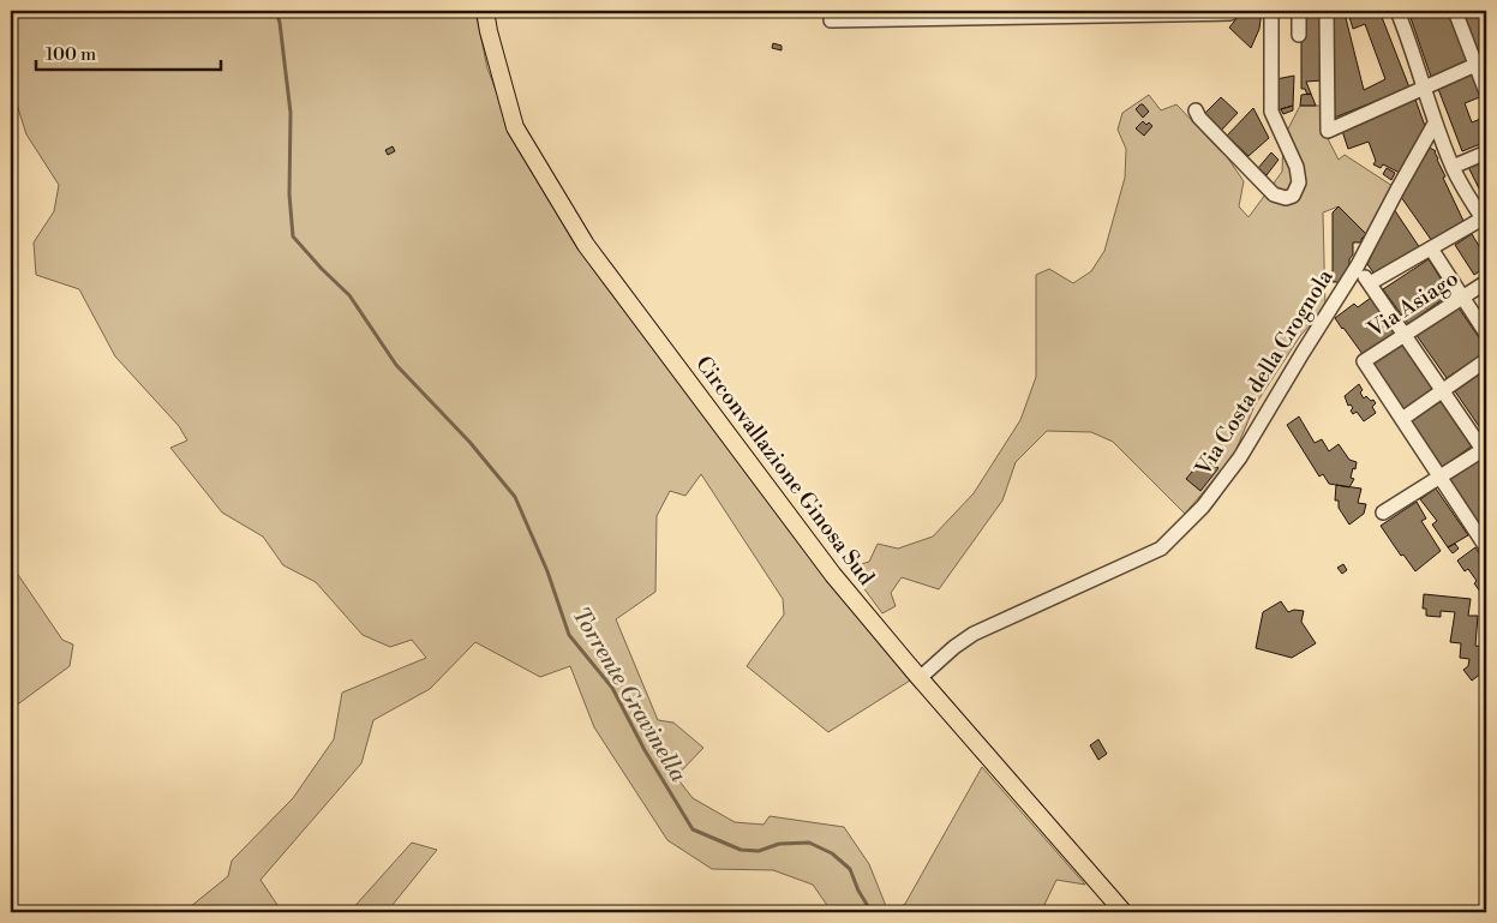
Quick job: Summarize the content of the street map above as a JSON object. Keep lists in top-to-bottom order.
{
  "streets": {
    "main road": ["Circonvallazione Ginosa Sud"],
    "street": ["Via Asiago", "Via Costa della Crognola"]
  },
  "crossings": [
    ["Via Costa della Crognola", "Circonvallazione Ginosa Sud"]
  ],
  "water": ["Torrente Gravinella"],
  "scale_bar": "100 m"
}
